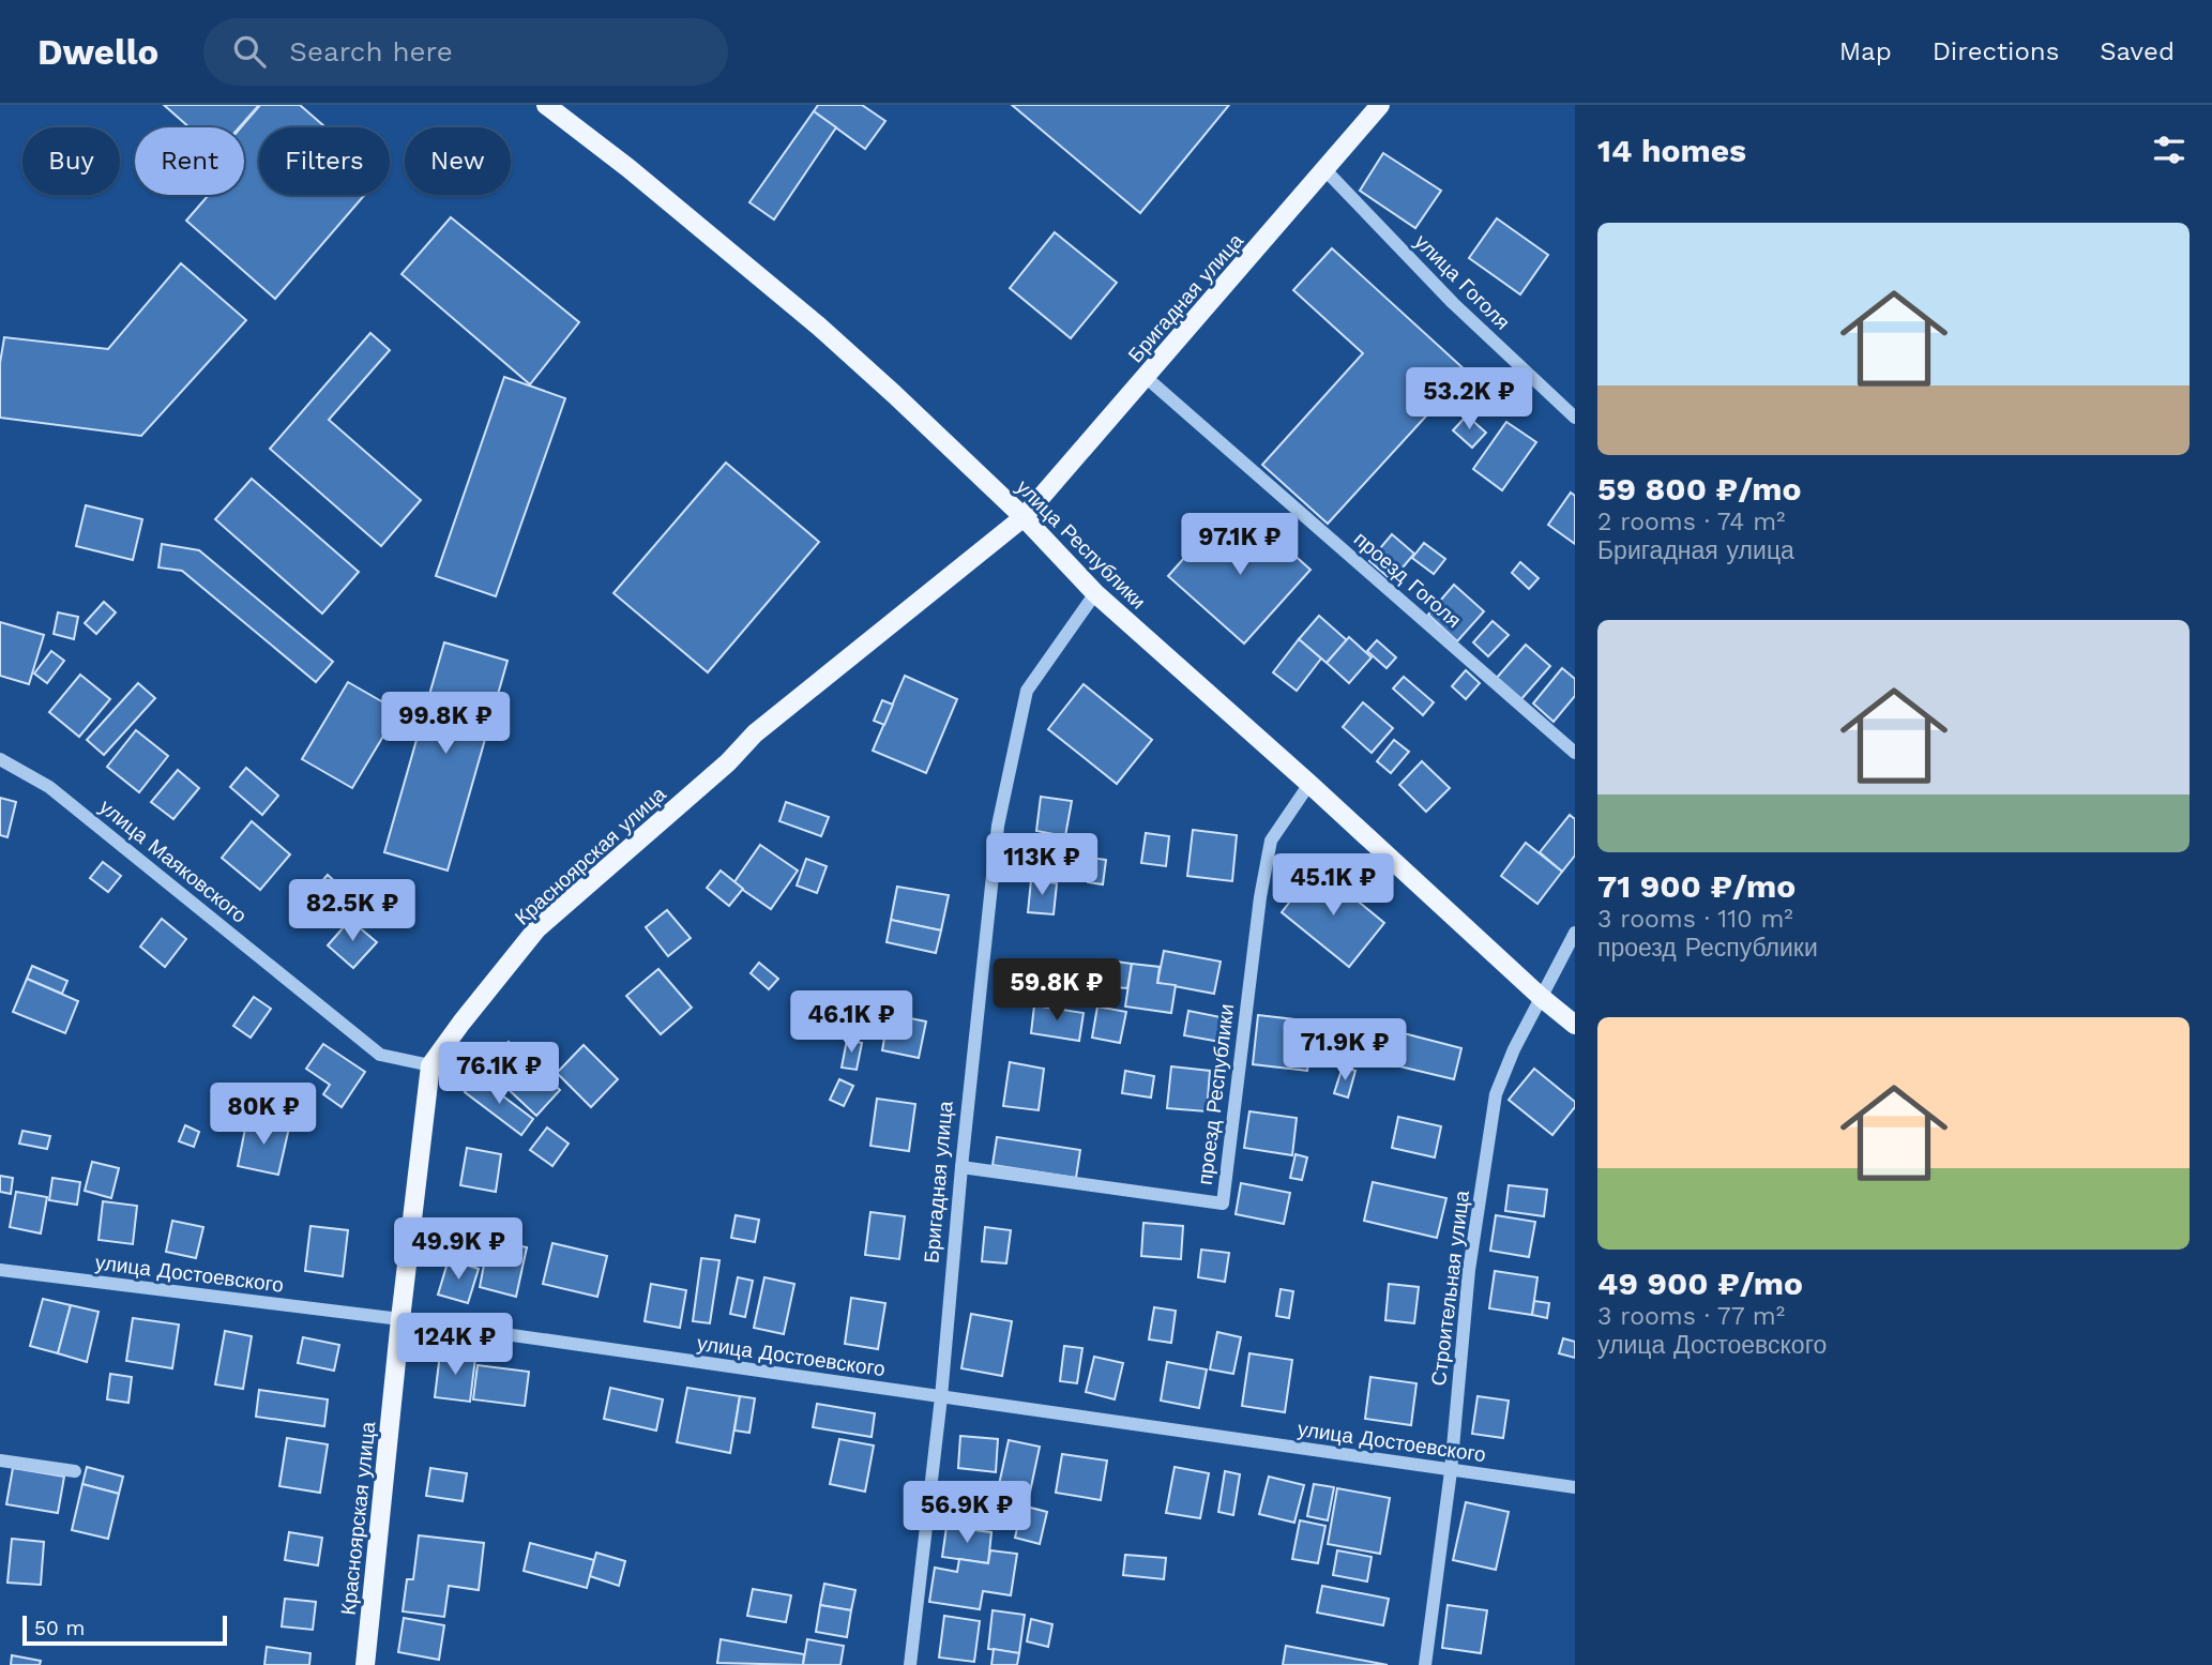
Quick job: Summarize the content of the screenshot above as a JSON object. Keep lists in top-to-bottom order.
{
  "streets": {
    "main road": ["Бригадная улица", "улица Республики", "Красноярская улица"],
    "street": [
      "улица Гоголя",
      "проезд Гоголя",
      "улица Маяковского",
      "проезд Республики",
      "улица Достоевского",
      "Строительная улица"
    ]
  },
  "crossings": [
    ["улица Гоголя", "Бригадная улица"],
    ["Бригадная улица", "улица Республики"],
    ["Бригадная улица", "проезд Гоголя"],
    ["Бригадная улица", "Красноярская улица"],
    ["Бригадная улица", "проезд Республики"],
    ["Бригадная улица", "улица Достоевского"],
    ["улица Республики", "Красноярская улица"],
    ["улица Республики", "проезд Республики"],
    ["улица Республики", "Строительная улица"],
    ["Красноярская улица", "улица Маяковского"],
    ["Красноярская улица", "улица Достоевского"],
    ["улица Достоевского", "Строительная улица"]
  ],
  "scale_bar": "50 m",
  "page": {
    "header": "Dwello",
    "search": "Search here",
    "nav": ["Map", "Directions", "Saved"],
    "heading": "14 homes",
    "chip": [
      "Buy",
      "Rent",
      "Filters",
      "New"
    ],
    "list": [
      {
        "name": "59 800 ₽/mo",
        "note": "2 rooms · 74 m² · Бригадная улица"
      },
      {
        "name": "71 900 ₽/mo",
        "note": "3 rooms · 110 m² · проезд Республики"
      },
      {
        "name": "49 900 ₽/mo",
        "note": "3 rooms · 77 m² · улица Достоевского"
      }
    ],
    "price": [
      "53.2K ₽",
      "97.1K ₽",
      "99.8K ₽",
      "113K ₽",
      "45.1K ₽",
      "82.5K ₽",
      "59.8K ₽",
      "46.1K ₽",
      "71.9K ₽",
      "76.1K ₽",
      "80K ₽",
      "49.9K ₽",
      "124K ₽",
      "56.9K ₽"
    ],
    "scale": "50 m"
  }
}
